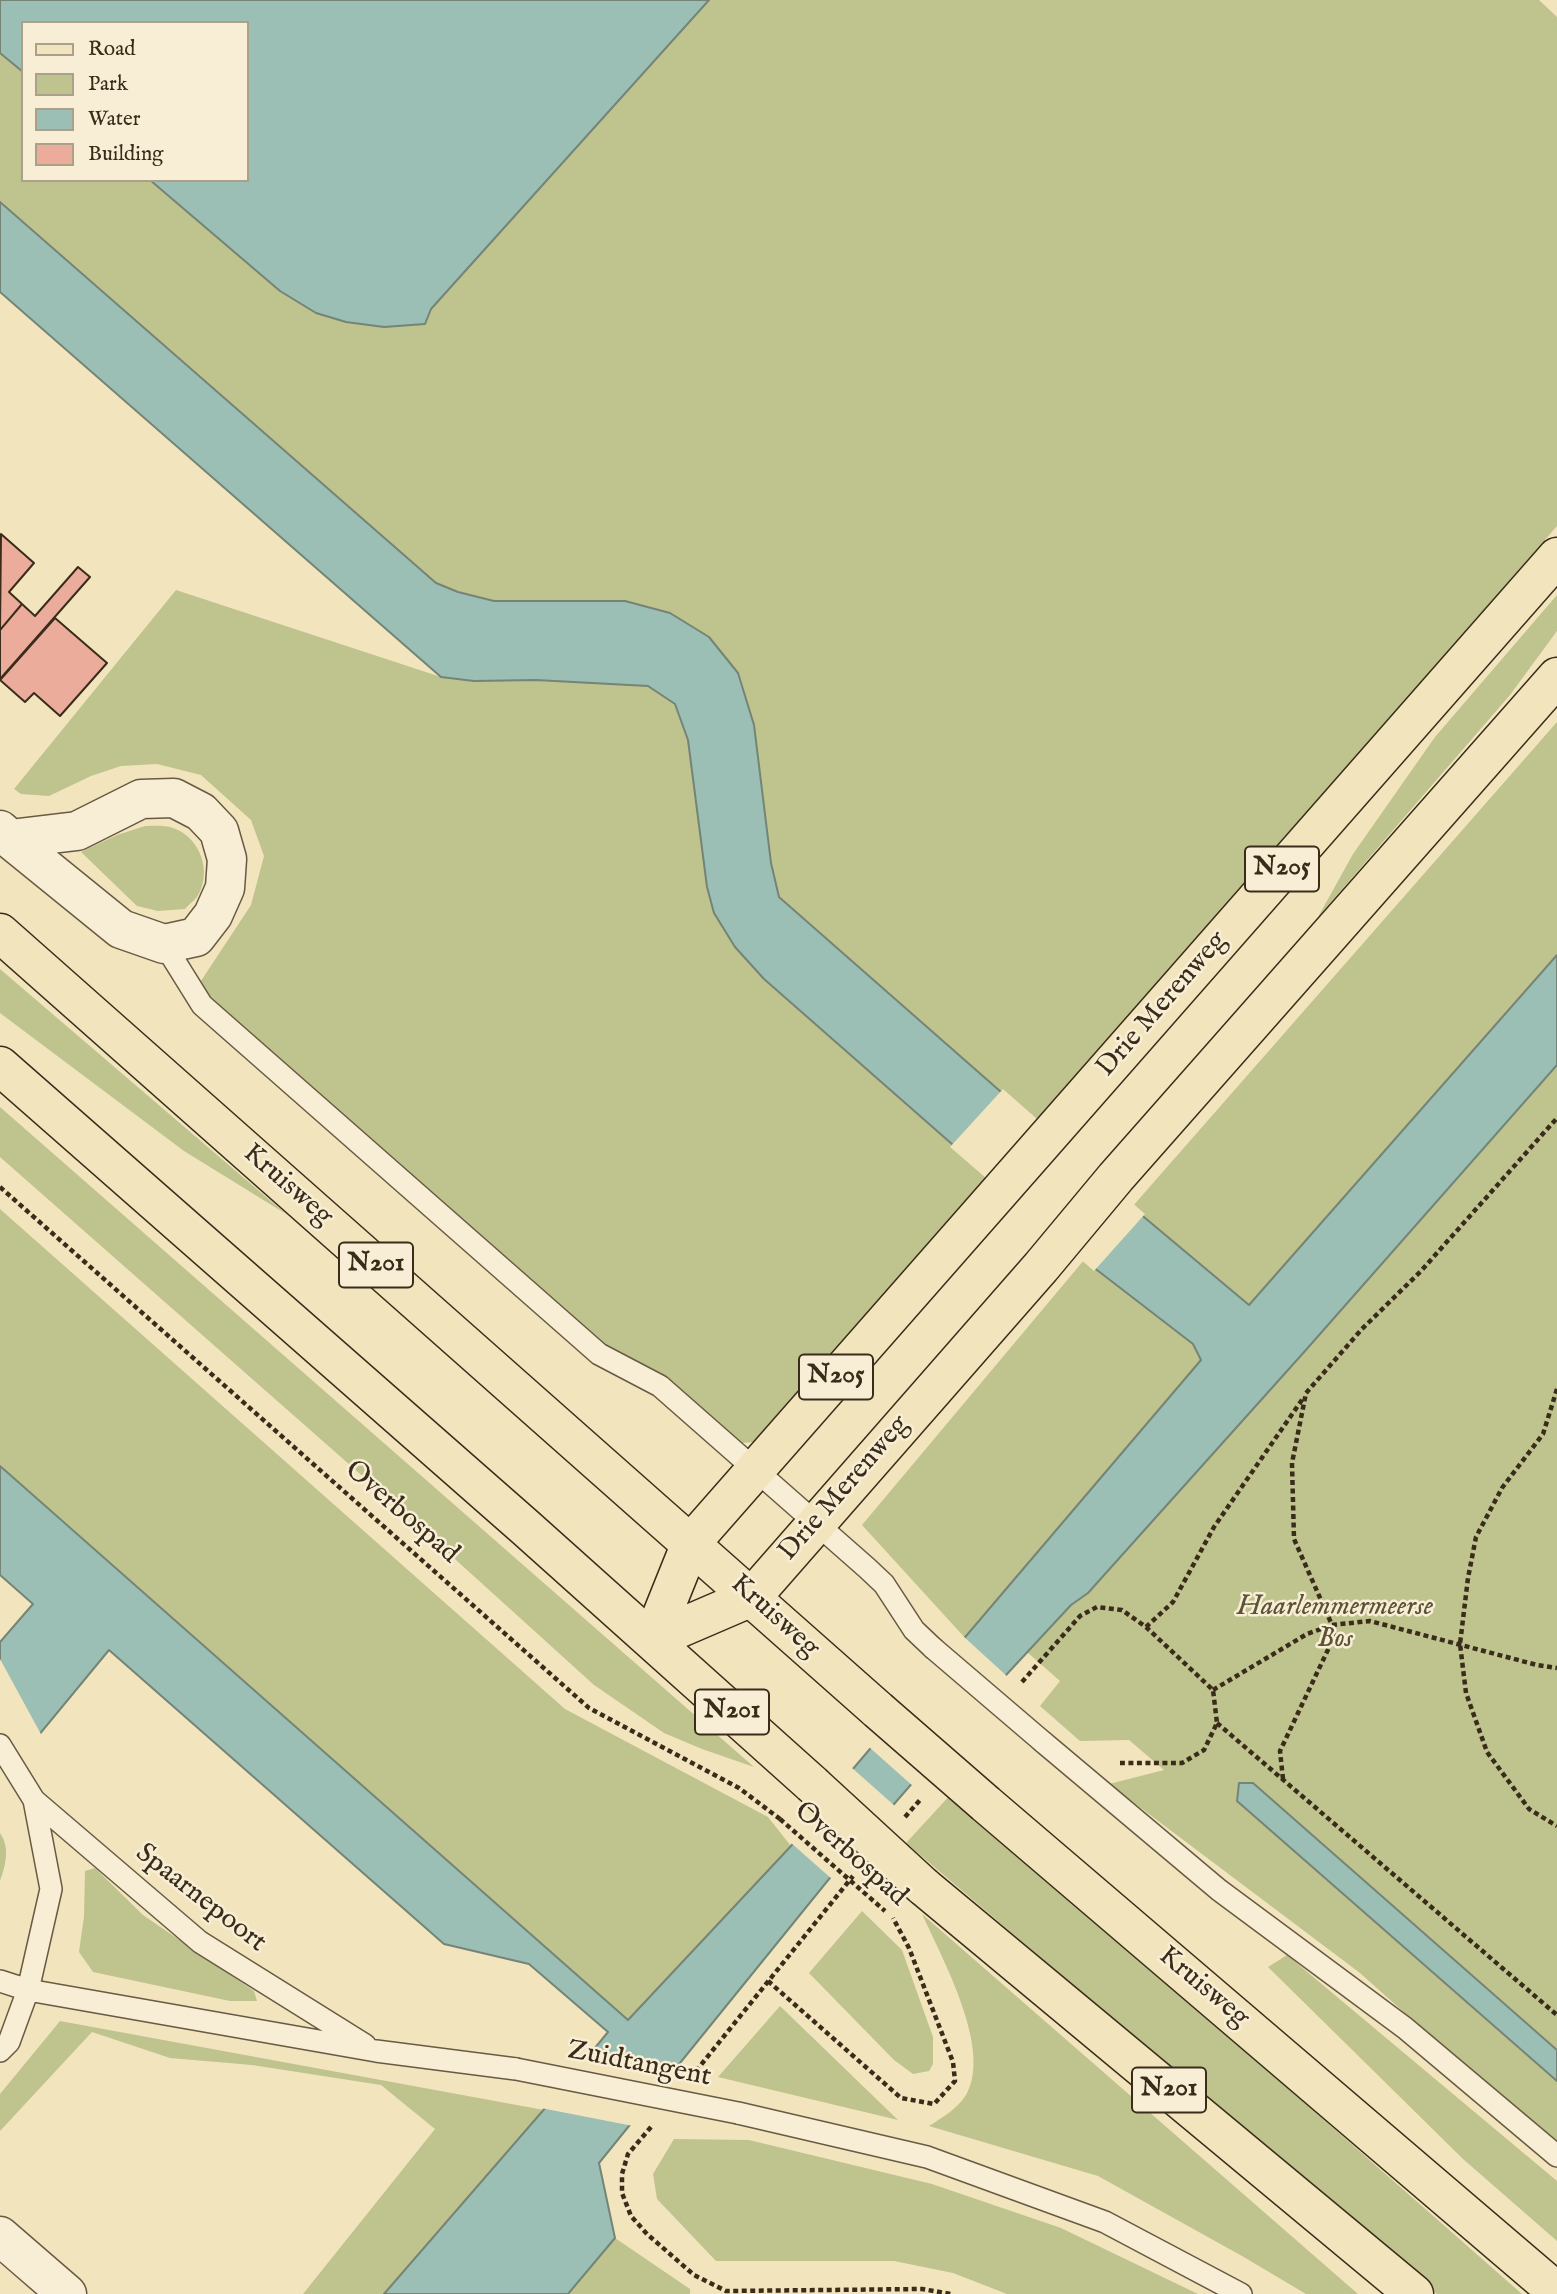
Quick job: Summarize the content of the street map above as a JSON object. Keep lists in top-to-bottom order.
{
  "streets": {
    "main road": [
      "N205",
      "Drie Merenweg",
      "Kruisweg",
      "N201"
    ],
    "lane": ["Spaarnepoort", "Zuidtangent"],
    "path": ["Overbospad"]
  },
  "crossings": [
    ["Drie Merenweg", "Kruisweg"],
    ["Drie Merenweg", "N201"],
    ["Spaarnepoort", "Zuidtangent"]
  ],
  "parks": ["Haarlemmermeerse Bos"],
  "legend": [
    "Road",
    "Park",
    "Water",
    "Building"
  ]
}
